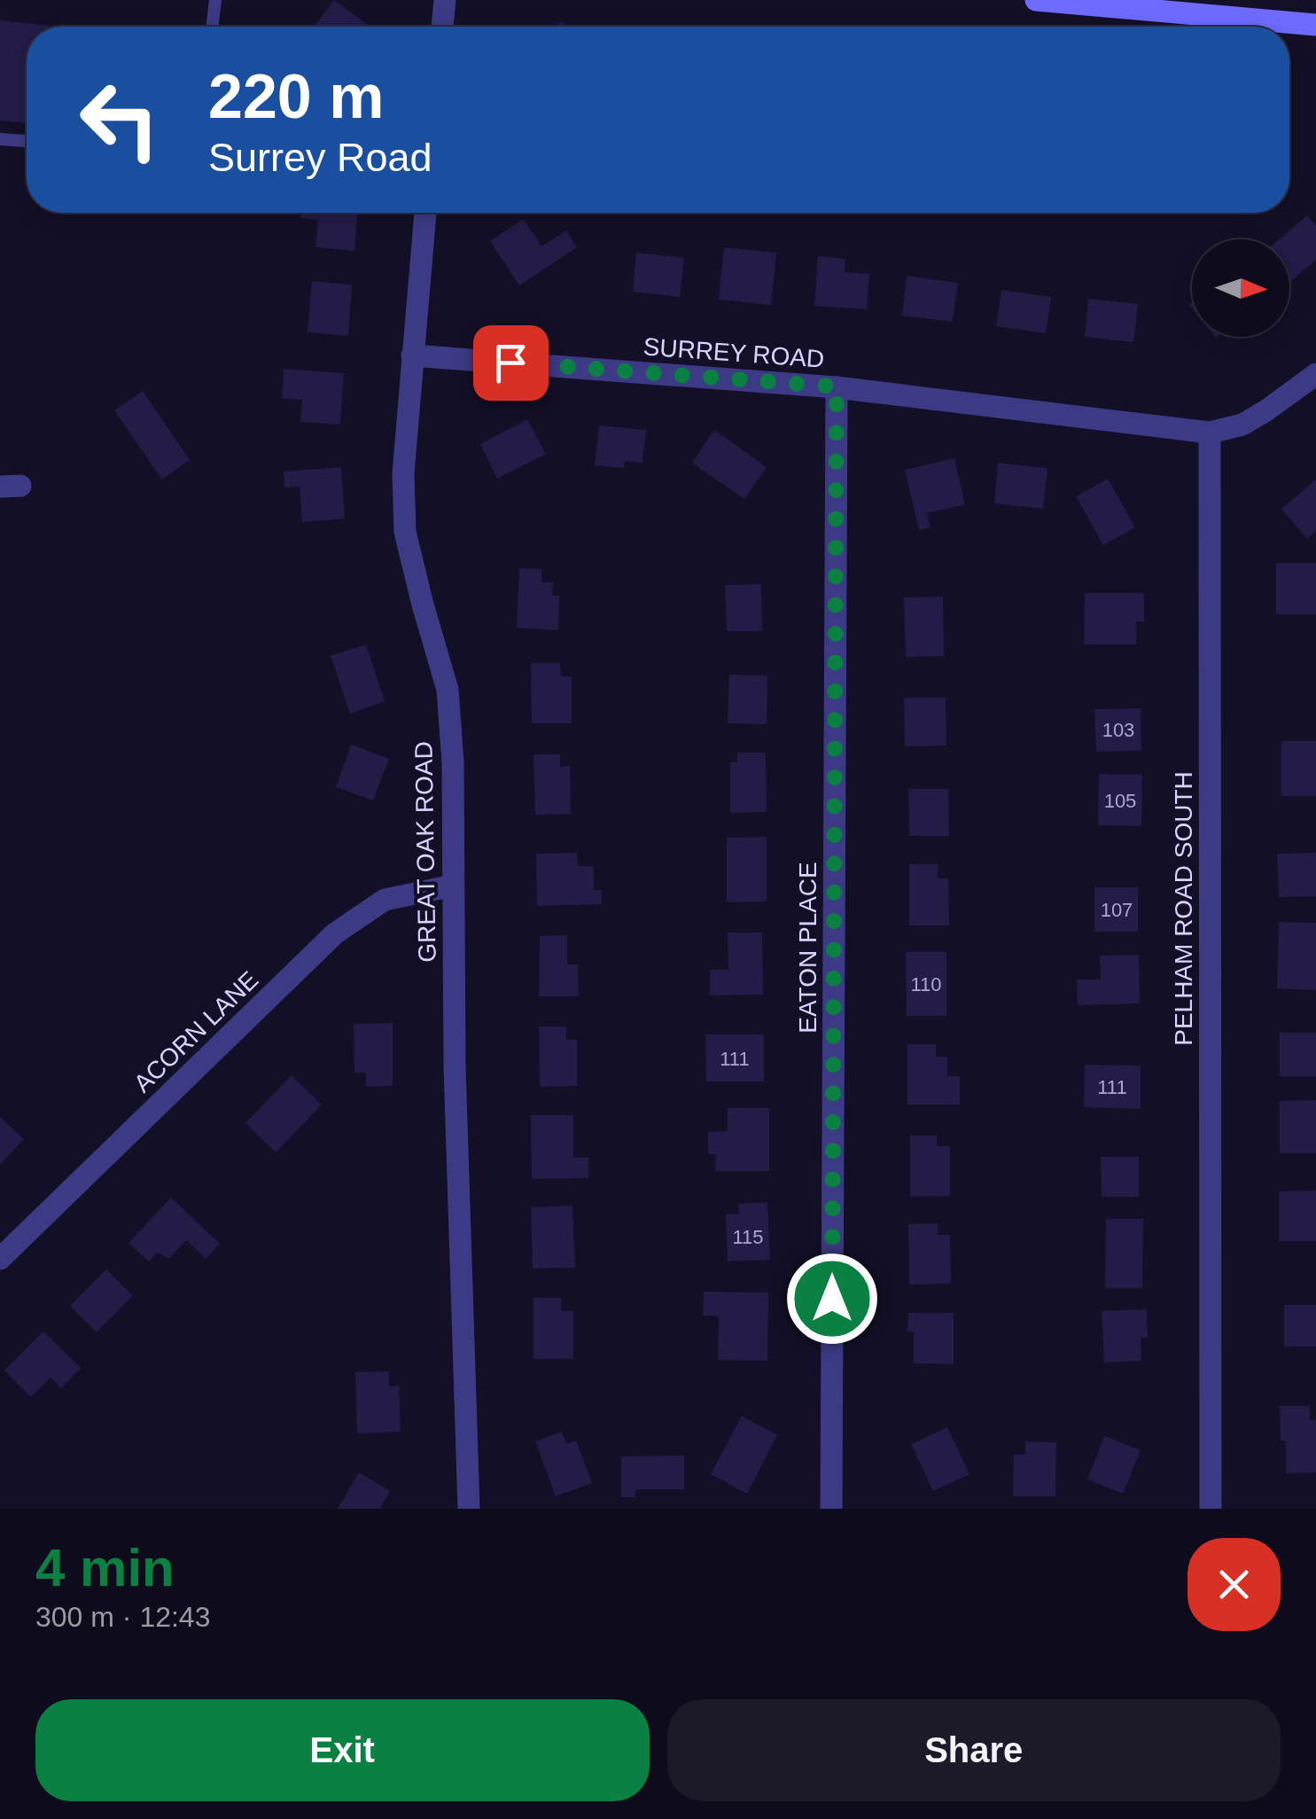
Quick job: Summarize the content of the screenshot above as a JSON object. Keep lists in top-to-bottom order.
{
  "streets": {
    "street": [
      "SURREY ROAD",
      "GREAT OAK ROAD",
      "PELHAM ROAD SOUTH",
      "EATON PLACE",
      "ACORN LANE"
    ]
  },
  "crossings": [
    ["SURREY ROAD", "GREAT OAK ROAD"],
    ["SURREY ROAD", "PELHAM ROAD SOUTH"],
    ["SURREY ROAD", "EATON PLACE"],
    ["GREAT OAK ROAD", "ACORN LANE"]
  ],
  "house_numbers": [
    "103",
    "105",
    "107",
    "110",
    "111",
    "111",
    "115"
  ],
  "north": "right",
  "page": {
    "turn": ["220 m", "Surrey Road"],
    "heading": ["4 min", "300 m · 12:43"],
    "buttons": ["Exit", "Share"]
  }
}
